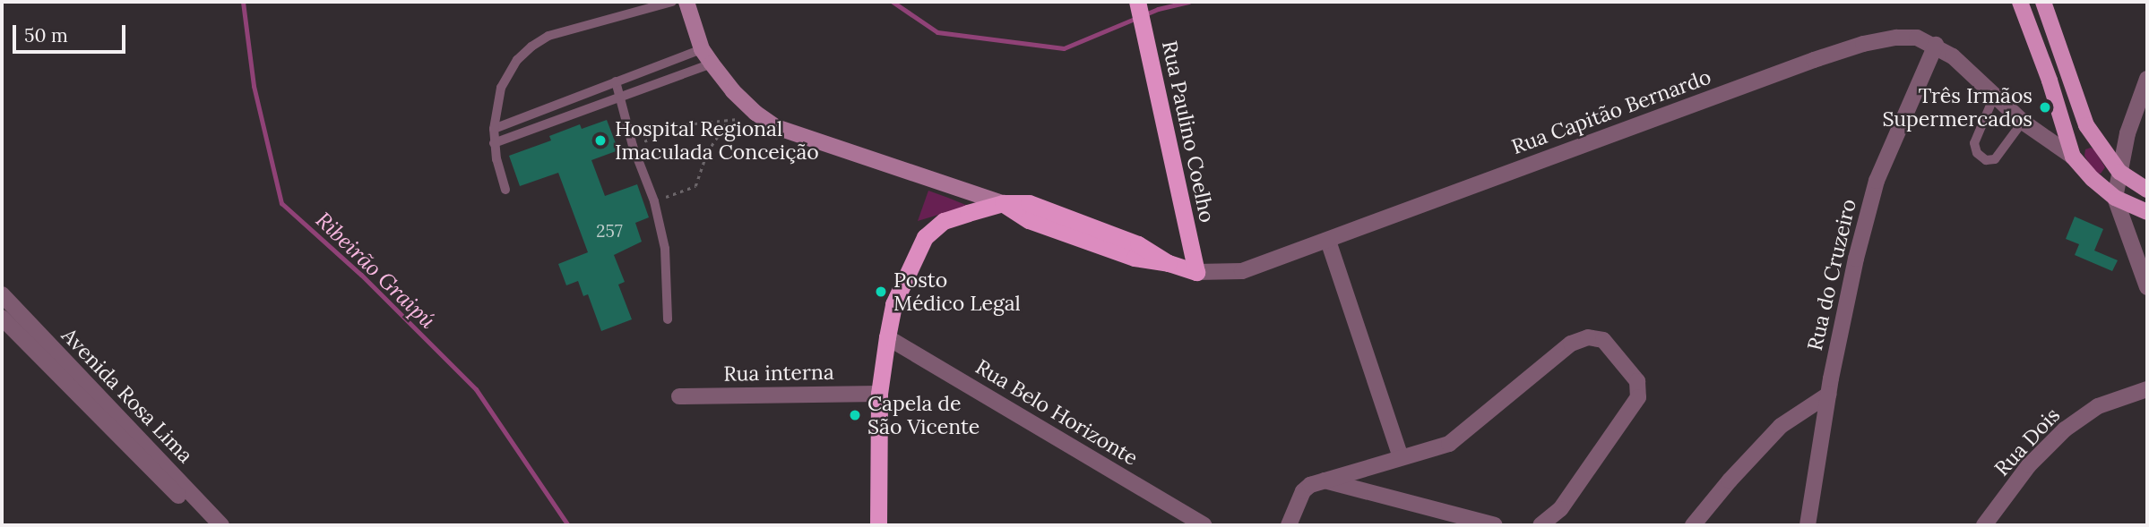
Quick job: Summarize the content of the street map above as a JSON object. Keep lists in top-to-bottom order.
{
  "streets": {
    "highway": ["Rua Capitão Bernardo", "Rua Paulino Coelho"],
    "street": [
      "Rua do Cruzeiro",
      "Rua interna",
      "Avenida Rosa Lima",
      "Rua Belo Horizonte",
      "Rua Dois"
    ]
  },
  "crossings": [
    ["Rua Capitão Bernardo", "Rua Paulino Coelho"],
    ["Rua Capitão Bernardo", "Rua do Cruzeiro"]
  ],
  "water": ["Ribeirão Graipú"],
  "places": [
    "Três Irmãos Supermercados",
    "Hospital Regional Imaculada Conceição",
    "Posto Médico Legal",
    "Capela de São Vicente"
  ],
  "house_numbers": ["257"],
  "scale_bar": "50 m"
}
